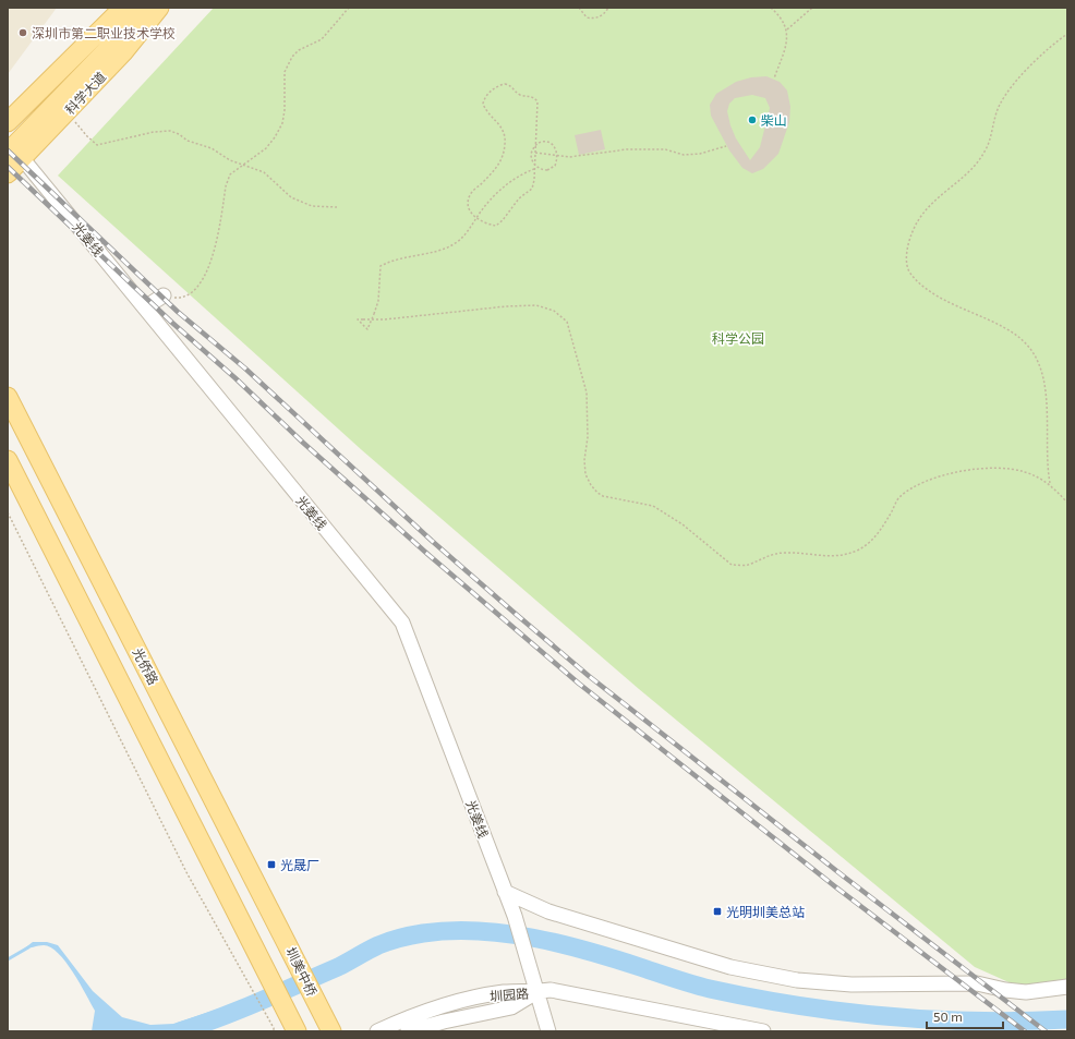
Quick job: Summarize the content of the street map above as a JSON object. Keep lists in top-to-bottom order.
{
  "streets": {
    "main road": ["科学大道", "光侨路", "圳美中桥"],
    "street": ["光姜线", "圳园路"]
  },
  "crossings": [
    ["科学大道", "光姜线"],
    ["光姜线", "圳园路"],
    ["光侨路", "圳美中桥"]
  ],
  "parks": ["科学公园"],
  "places": {
    "other": ["深圳市第二职业技术学校", "柴山"],
    "transit": ["光晟厂", "光明圳美总站"]
  },
  "scale_bar": "50 m"
}
